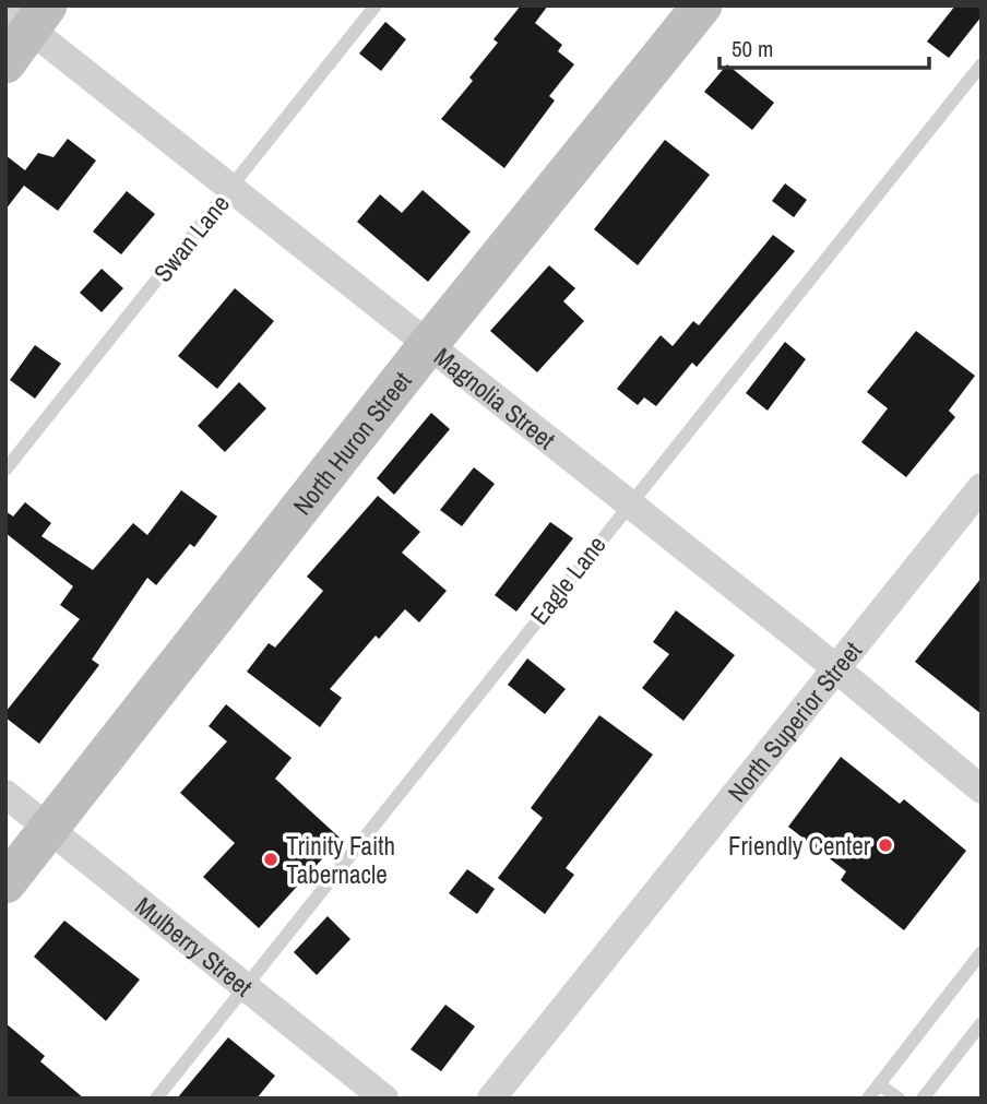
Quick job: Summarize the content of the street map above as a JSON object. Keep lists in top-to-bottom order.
{
  "streets": {
    "street": [
      "Magnolia Street",
      "North Huron Street",
      "North Superior Street",
      "Mulberry Street"
    ],
    "lane": ["Swan Lane", "Eagle Lane"]
  },
  "crossings": [
    ["Swan Lane", "Magnolia Street"],
    ["Magnolia Street", "North Huron Street"],
    ["Magnolia Street", "Eagle Lane"],
    ["Magnolia Street", "North Superior Street"],
    ["North Huron Street", "Mulberry Street"],
    ["Eagle Lane", "Mulberry Street"]
  ],
  "places": ["Friendly Center", "Trinity Faith Tabernacle"],
  "scale_bar": "50 m"
}
